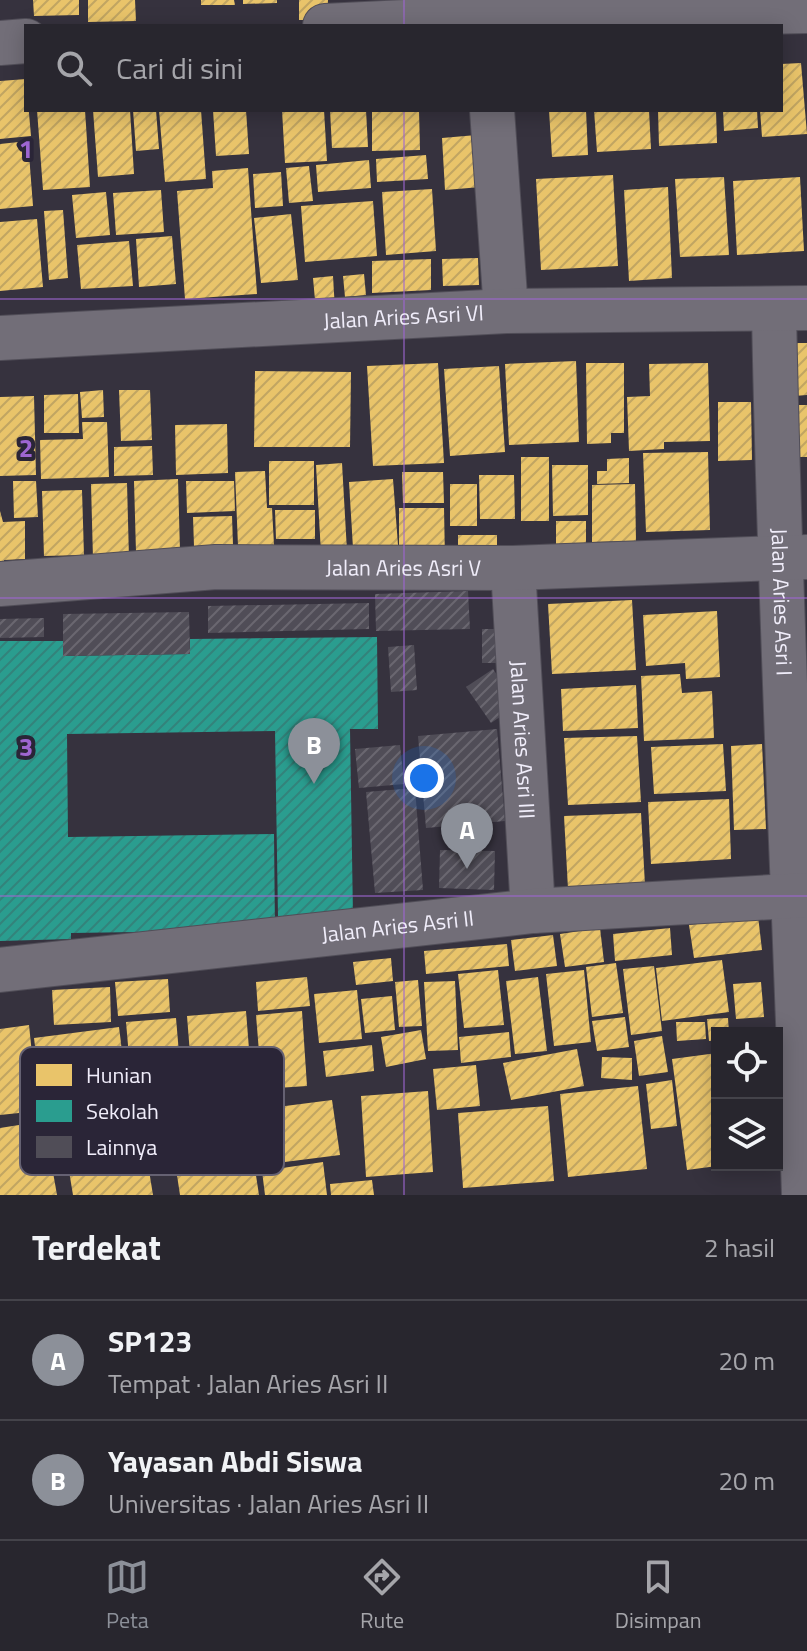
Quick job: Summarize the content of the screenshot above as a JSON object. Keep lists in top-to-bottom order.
{
  "streets": {
    "street": [
      "Jalan Aries Asri VI",
      "Jalan Aries Asri V",
      "Jalan Aries Asri I",
      "Jalan Aries Asri III",
      "Jalan Aries Asri II"
    ]
  },
  "crossings": [
    ["Jalan Aries Asri VI", "Jalan Aries Asri I"],
    ["Jalan Aries Asri V", "Jalan Aries Asri I"],
    ["Jalan Aries Asri V", "Jalan Aries Asri III"],
    ["Jalan Aries Asri I", "Jalan Aries Asri II"],
    ["Jalan Aries Asri III", "Jalan Aries Asri II"]
  ],
  "legend": ["Hunian", "Sekolah", "Lainnya"],
  "page": {
    "search": "Cari di sini",
    "pins": ["B", "A"],
    "heading": ["Terdekat", "2 hasil"],
    "list": [
      {
        "mark": "A",
        "name": "SP123",
        "note": "Tempat · Jalan Aries Asri II",
        "value": "20 m"
      },
      {
        "mark": "B",
        "name": "Yayasan Abdi Siswa",
        "note": "Universitas · Jalan Aries Asri II",
        "value": "20 m"
      }
    ],
    "nav": ["Peta", "Rute", "Disimpan"]
  },
  "grid": {
    "rows": ["1", "2", "3"]
  }
}
